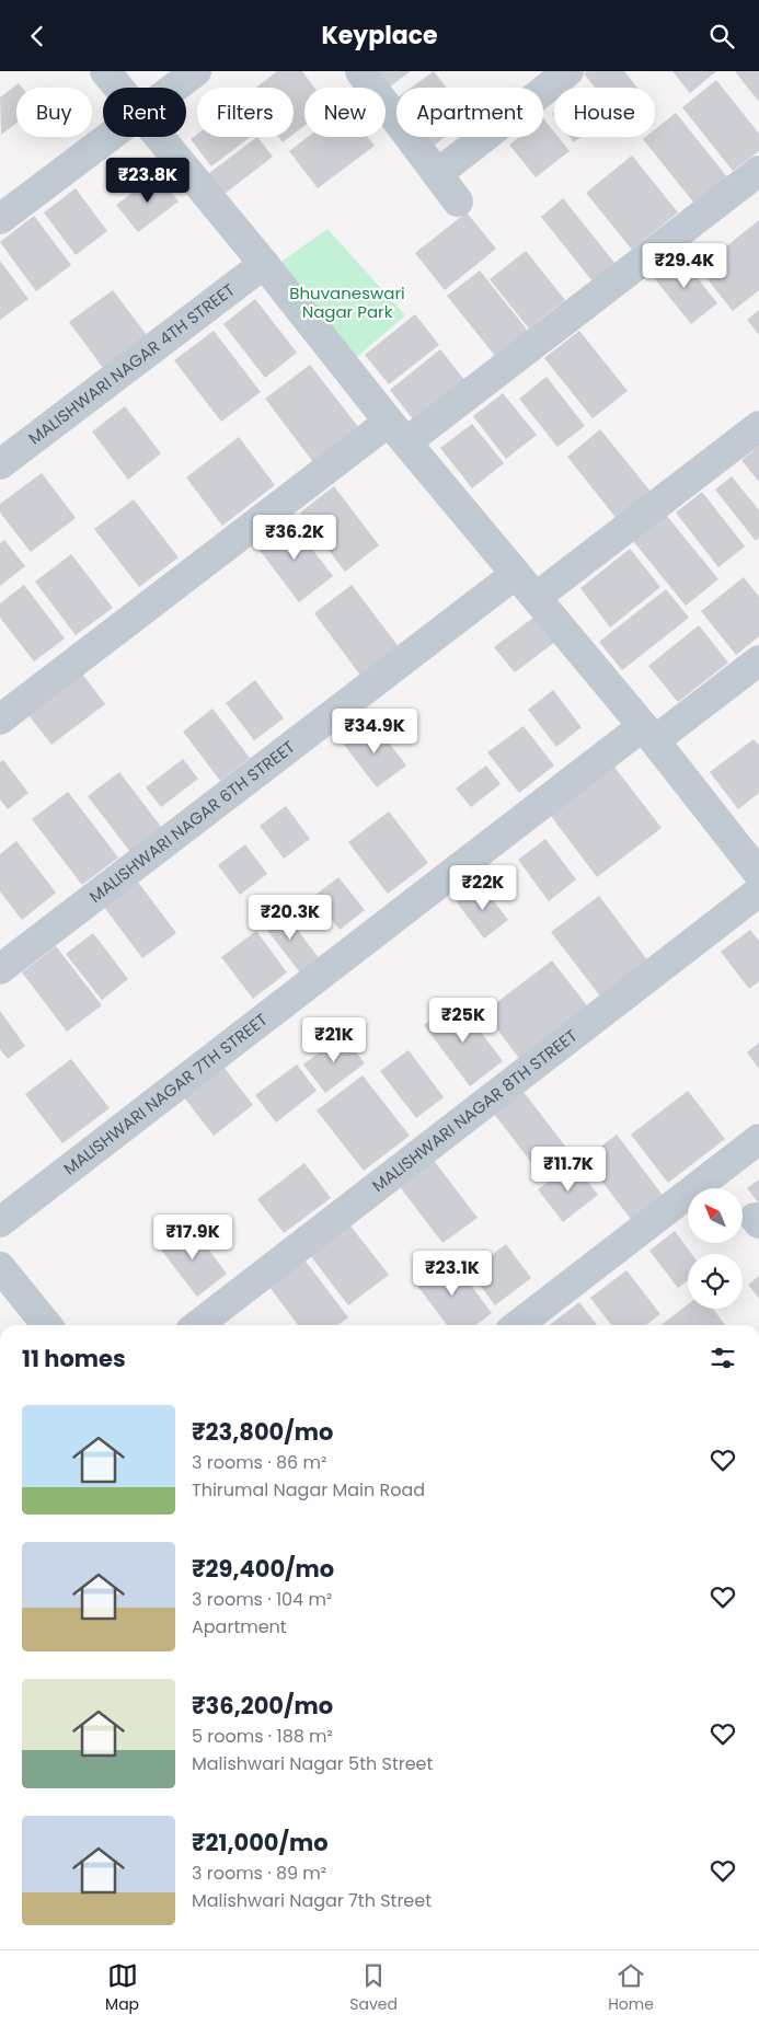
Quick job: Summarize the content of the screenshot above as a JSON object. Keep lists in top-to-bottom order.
{
  "streets": {
    "street": [
      "MALISHWARI NAGAR 4TH STREET",
      "MALISHWARI NAGAR 6TH STREET",
      "MALISHWARI NAGAR 7TH STREET",
      "MALISHWARI NAGAR 8TH STREET"
    ]
  },
  "parks": ["Bhuvaneswari Nagar Park"],
  "north": "top left",
  "page": {
    "header": "Keyplace",
    "chip": [
      "Buy",
      "Rent",
      "Filters",
      "New",
      "Apartment",
      "House"
    ],
    "price": [
      "₹23.8K",
      "₹29.4K",
      "₹36.2K",
      "₹34.9K",
      "₹22K",
      "₹20.3K",
      "₹25K",
      "₹21K",
      "₹11.7K",
      "₹17.9K",
      "₹23.1K"
    ],
    "heading": "11 homes",
    "list": [
      {
        "name": "₹23,800/mo",
        "note": "3 rooms · 86 m² · Thirumal Nagar Main Road"
      },
      {
        "name": "₹29,400/mo",
        "note": "3 rooms · 104 m² · Apartment"
      },
      {
        "name": "₹36,200/mo",
        "note": "5 rooms · 188 m² · Malishwari Nagar 5th Street"
      },
      {
        "name": "₹21,000/mo",
        "note": "3 rooms · 89 m² · Malishwari Nagar 7th Street"
      }
    ],
    "tabs": ["Map", "Saved", "Home"]
  }
}
